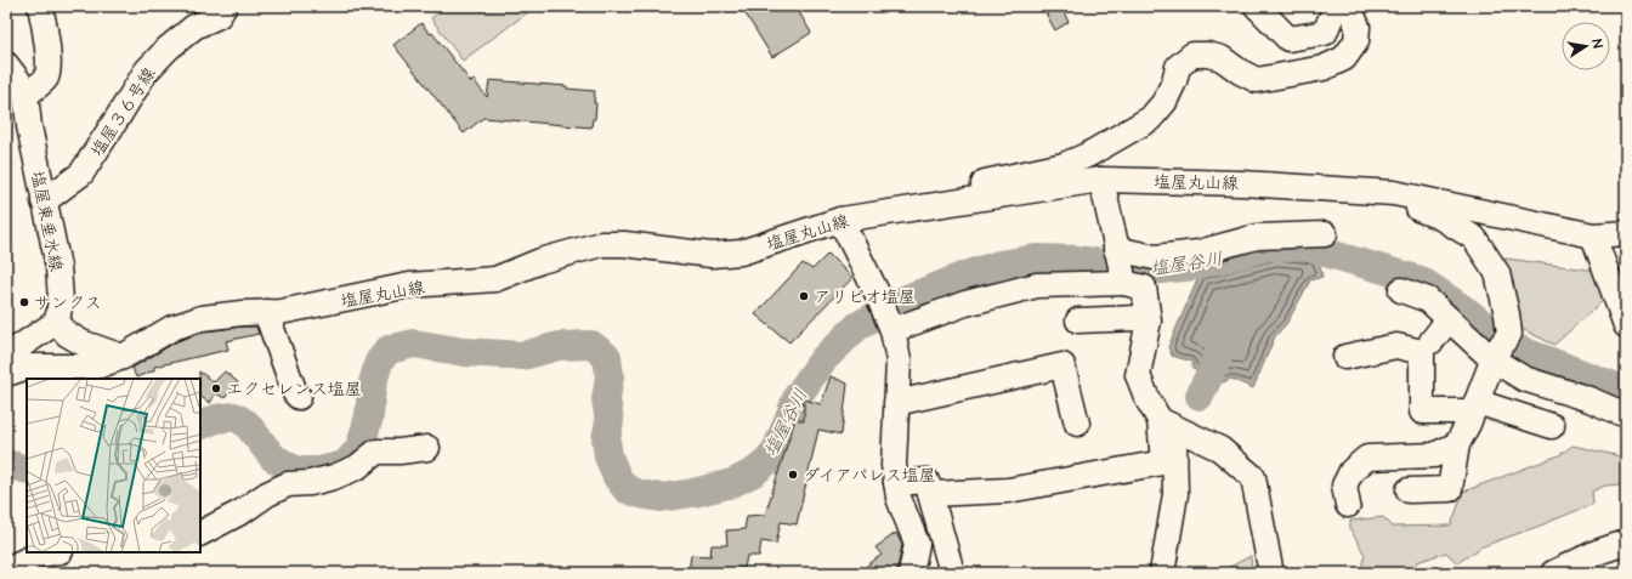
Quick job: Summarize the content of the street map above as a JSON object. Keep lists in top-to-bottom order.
{
  "streets": {
    "street": ["塩屋３６号線", "塩屋丸山線", "塩屋東垂水線"]
  },
  "crossings": [
    ["塩屋３６号線", "塩屋東垂水線"]
  ],
  "water": ["塩屋谷川"],
  "places": [
    "アリピオ塩屋",
    "サンクス",
    "エクセレンス塩屋",
    "ダイアパレス塩屋"
  ],
  "north": "right"
}
